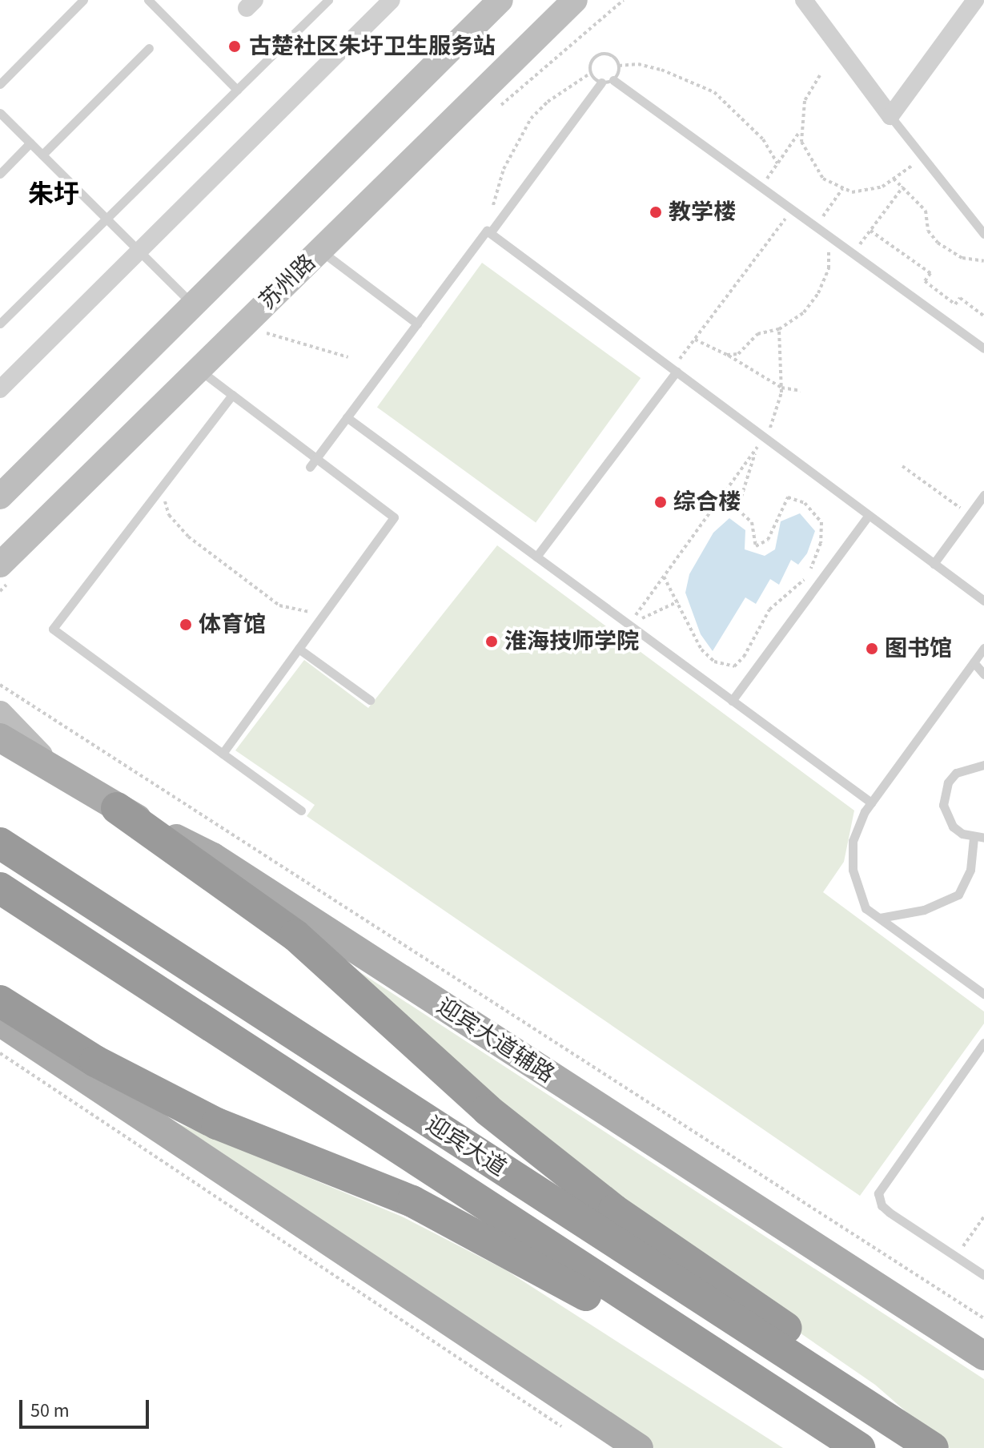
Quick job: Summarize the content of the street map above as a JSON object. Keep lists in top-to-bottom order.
{
  "streets": {
    "highway": ["迎宾大道"],
    "main road": ["苏州路", "迎宾大道辅路"]
  },
  "districts": ["朱圩"],
  "places": [
    "古楚社区朱圩卫生服务站",
    "教学楼",
    "综合楼",
    "体育馆",
    "淮海技师学院",
    "图书馆"
  ],
  "scale_bar": "50 m"
}
